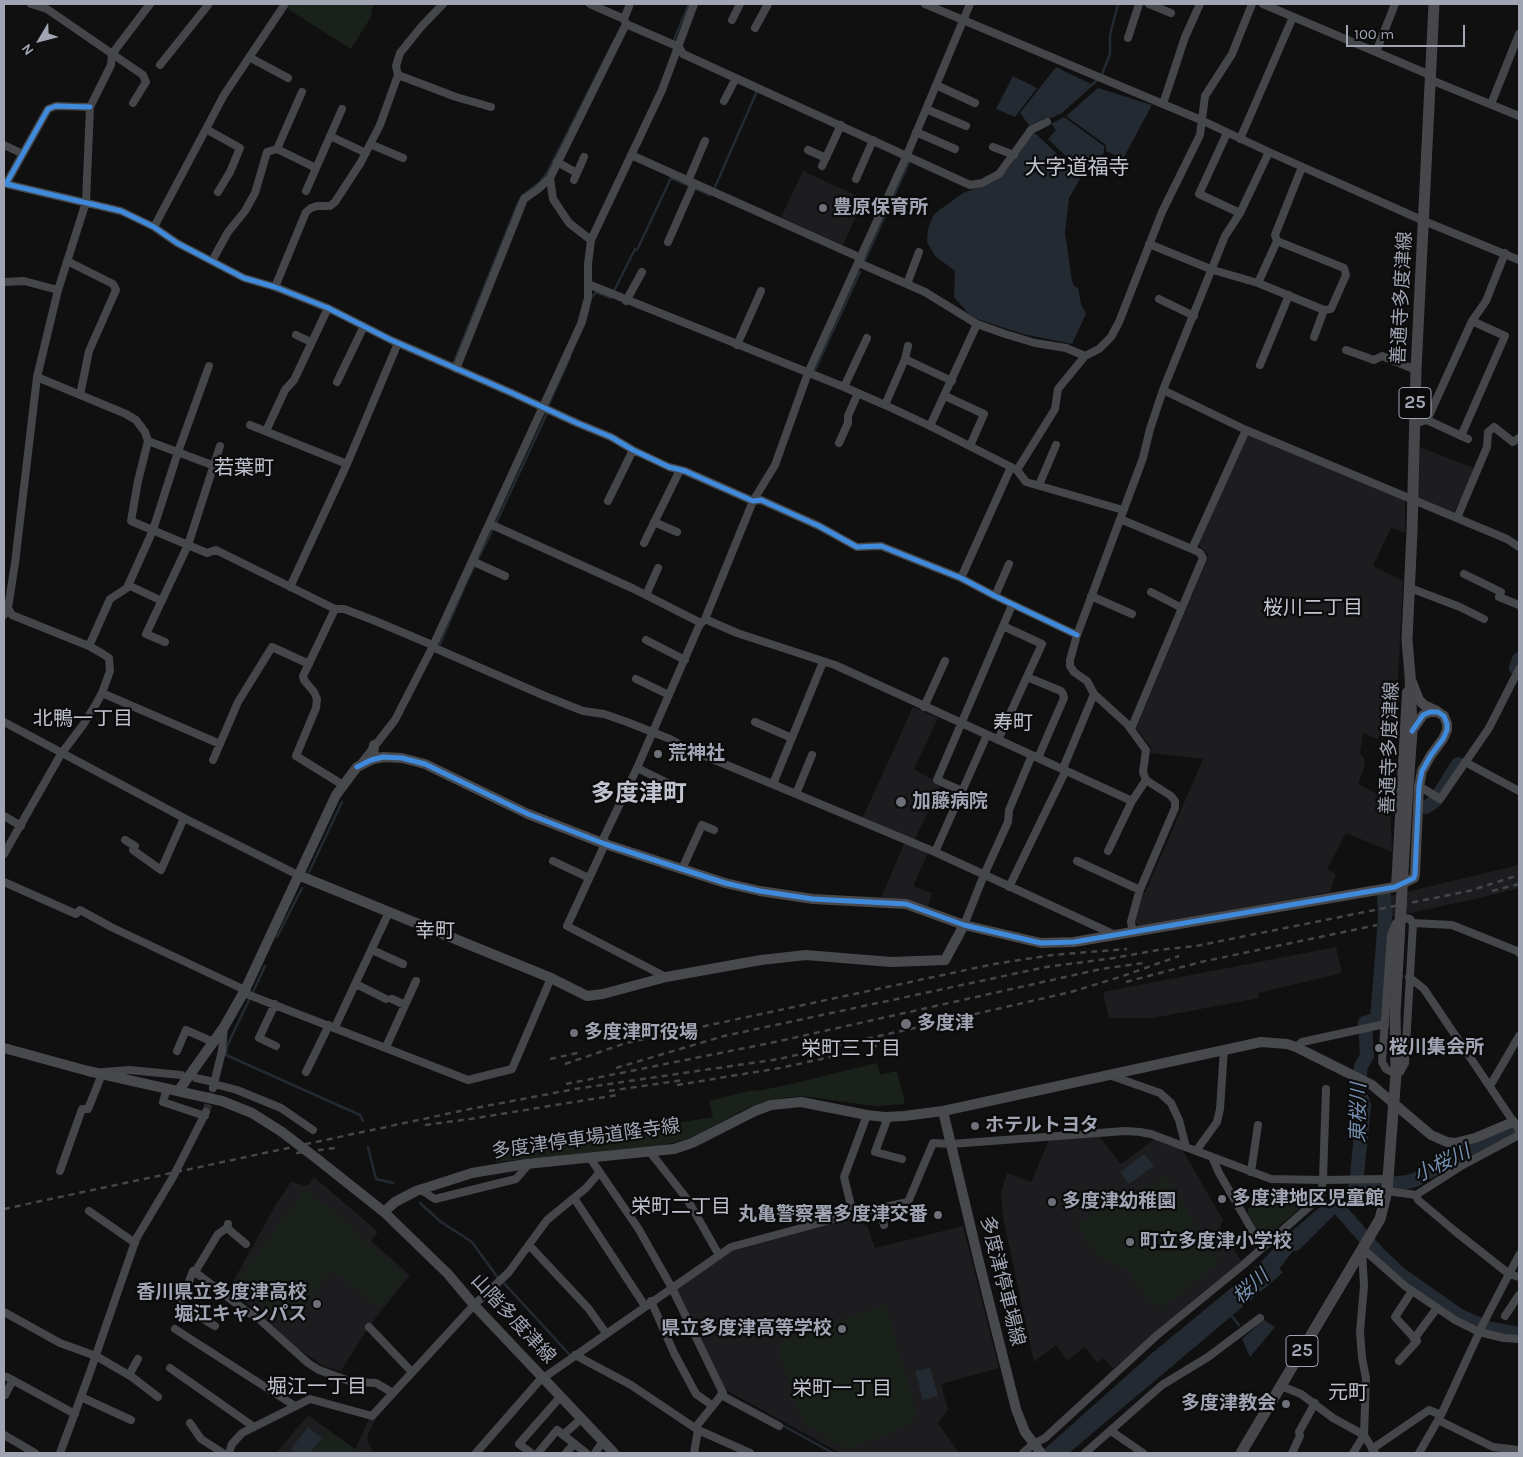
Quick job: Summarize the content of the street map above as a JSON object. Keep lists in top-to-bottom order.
{
  "streets": {
    "main road": ["善通寺多度津線", "25"],
    "street": ["多度津停車場道隆寺線", "多度津停車場線", "山階多度津線"]
  },
  "crossings": [
    ["善通寺多度津線", "多度津停車場道隆寺線"],
    ["多度津停車場道隆寺線", "多度津停車場線"],
    ["多度津停車場道隆寺線", "山階多度津線"]
  ],
  "districts": [
    "大字道福寺",
    "若葉町",
    "桜川二丁目",
    "北鴨一丁目",
    "寿町",
    "多度津町",
    "幸町",
    "栄町三丁目",
    "栄町二丁目",
    "堀江一丁目",
    "栄町一丁目",
    "元町"
  ],
  "water": ["東桜川", "小桜川", "桜川"],
  "places": [
    "豊原保育所",
    "荒神社",
    "加藤病院",
    "多度津",
    "多度津町役場",
    "桜川集会所",
    "ホテルトヨタ",
    "多度津地区児童館",
    "多度津幼稚園",
    "丸亀警察署多度津交番",
    "町立多度津小学校",
    "香川県立多度津高校 堀江キャンパス",
    "県立多度津高等学校",
    "多度津教会"
  ],
  "scale_bar": "100 m",
  "north": "bottom left"
}
